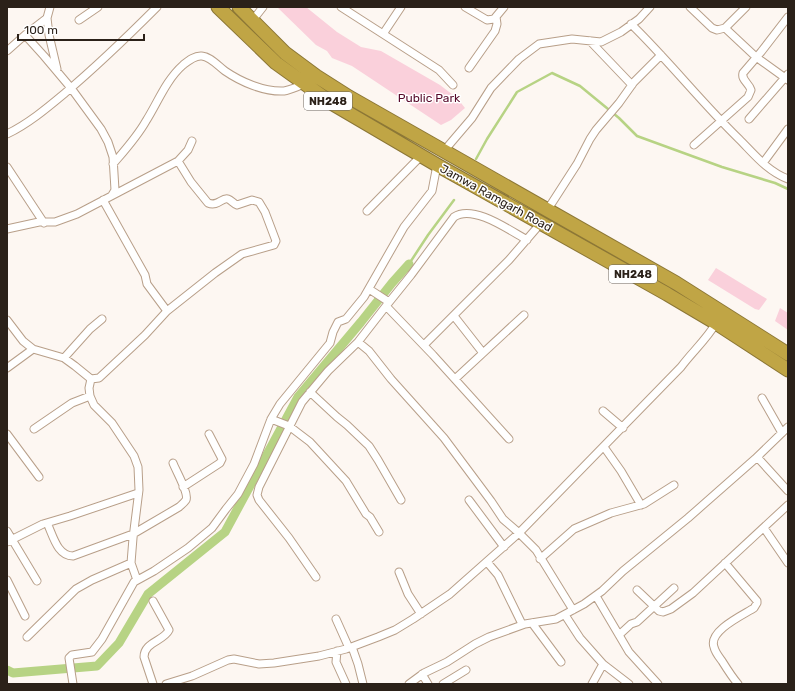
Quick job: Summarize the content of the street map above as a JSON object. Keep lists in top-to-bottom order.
{
  "streets": {
    "highway": ["NH248", "Jamwa Ramgarh Road"]
  },
  "parks": ["Public Park"],
  "scale_bar": "100 m"
}
